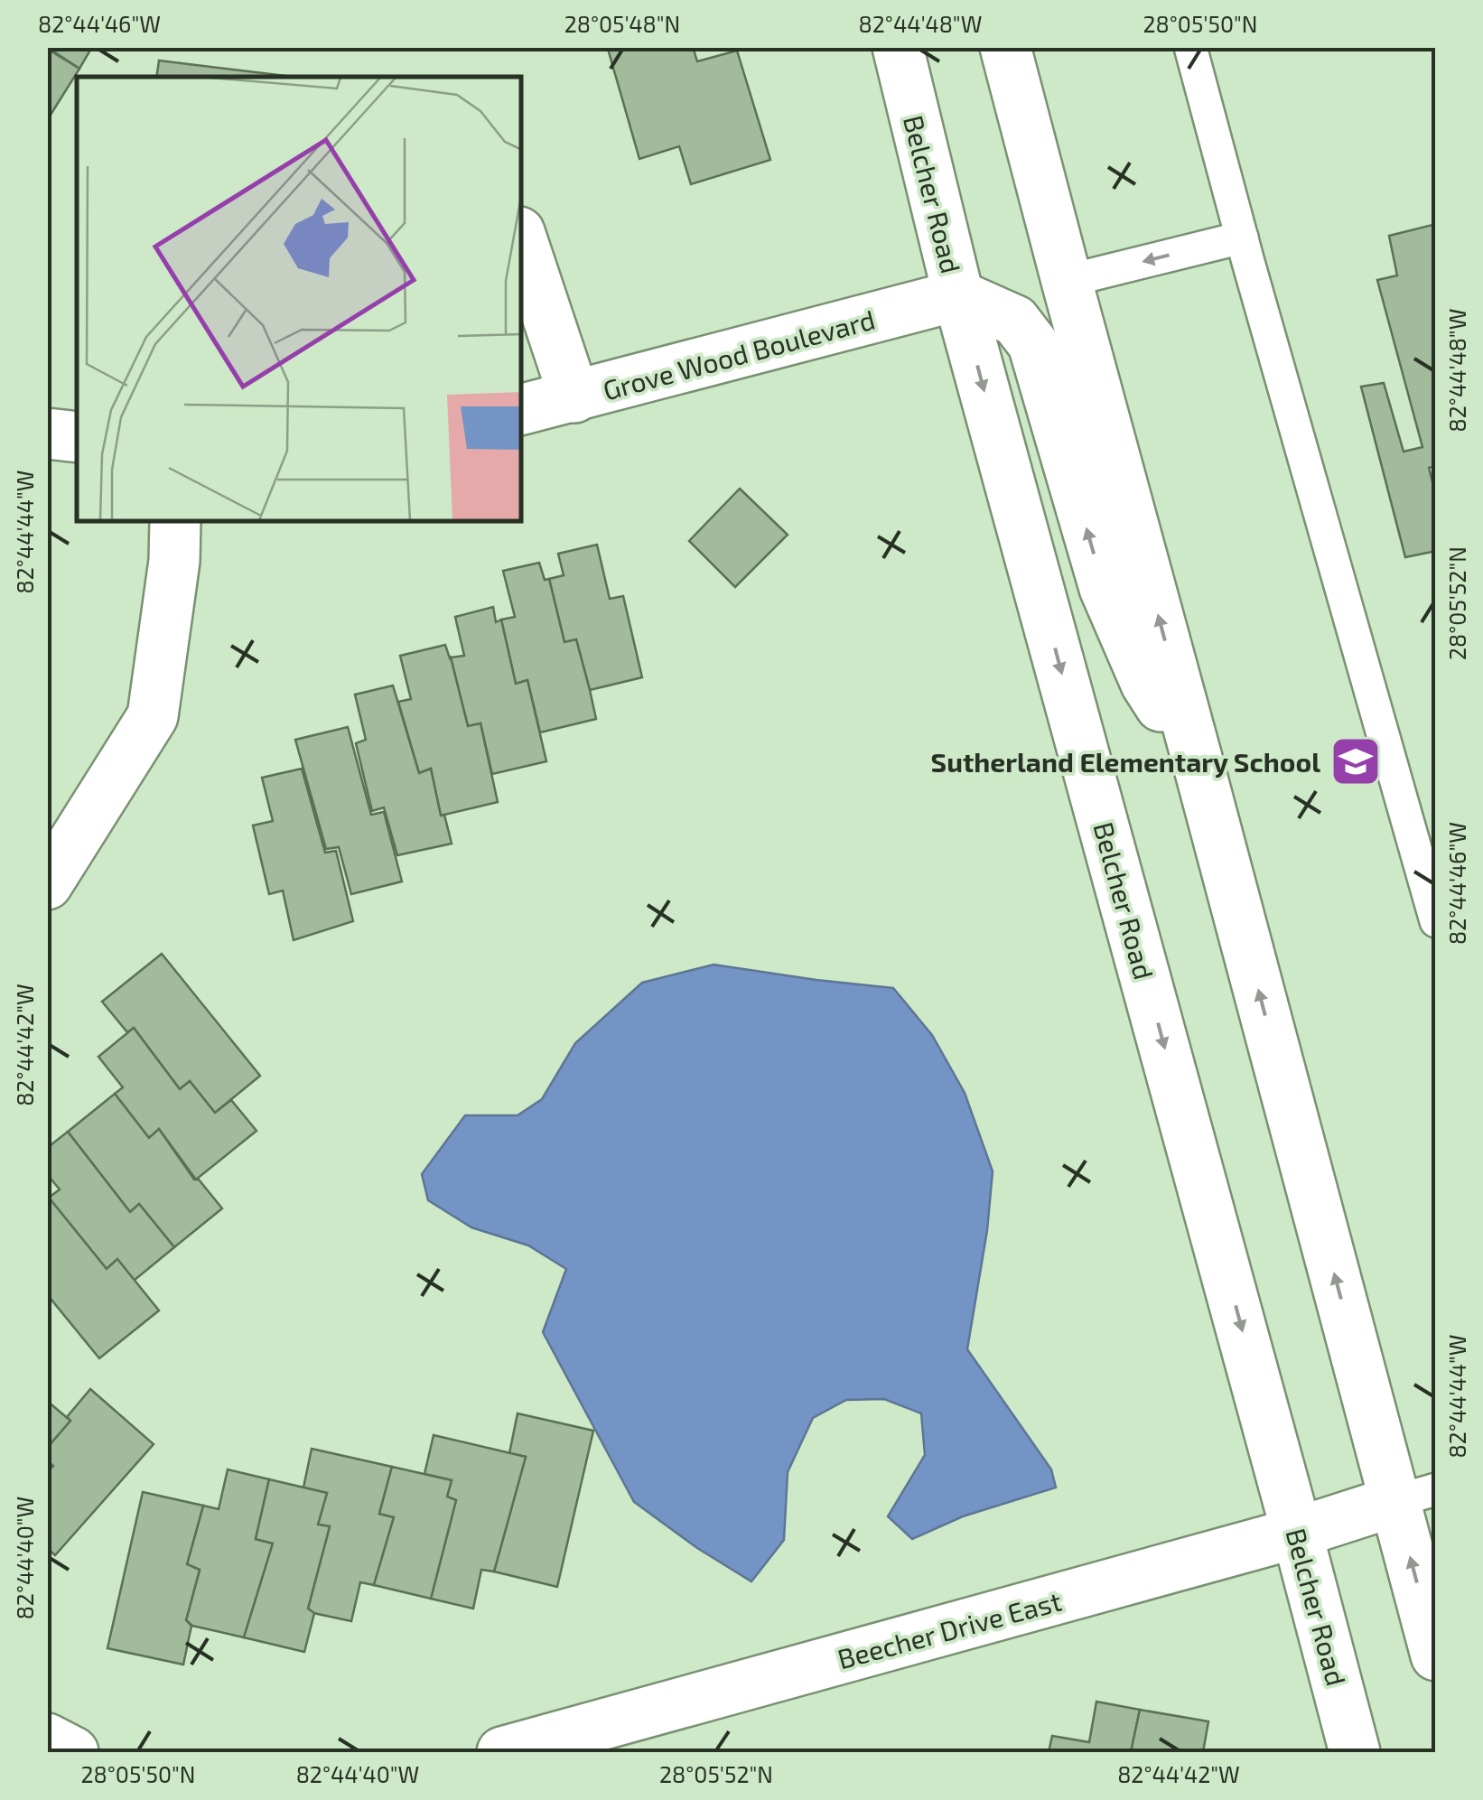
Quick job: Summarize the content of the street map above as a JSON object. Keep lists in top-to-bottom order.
{
  "streets": {
    "main road": ["Belcher Road", "Grove Wood Boulevard", "Beecher Drive East"]
  },
  "crossings": [
    ["Belcher Road", "Grove Wood Boulevard"],
    ["Belcher Road", "Beecher Drive East"]
  ],
  "places": {
    "school or university": ["Sutherland Elementary School"]
  },
  "coordinates": [
    "82°44'46\"W",
    "28°05'48\"N",
    "82°44'48\"W",
    "28°05'50\"N",
    "82°44'44\"W",
    "28°05'52\"N",
    "82°44'42\"W",
    "82°44'40\"W"
  ]
}
